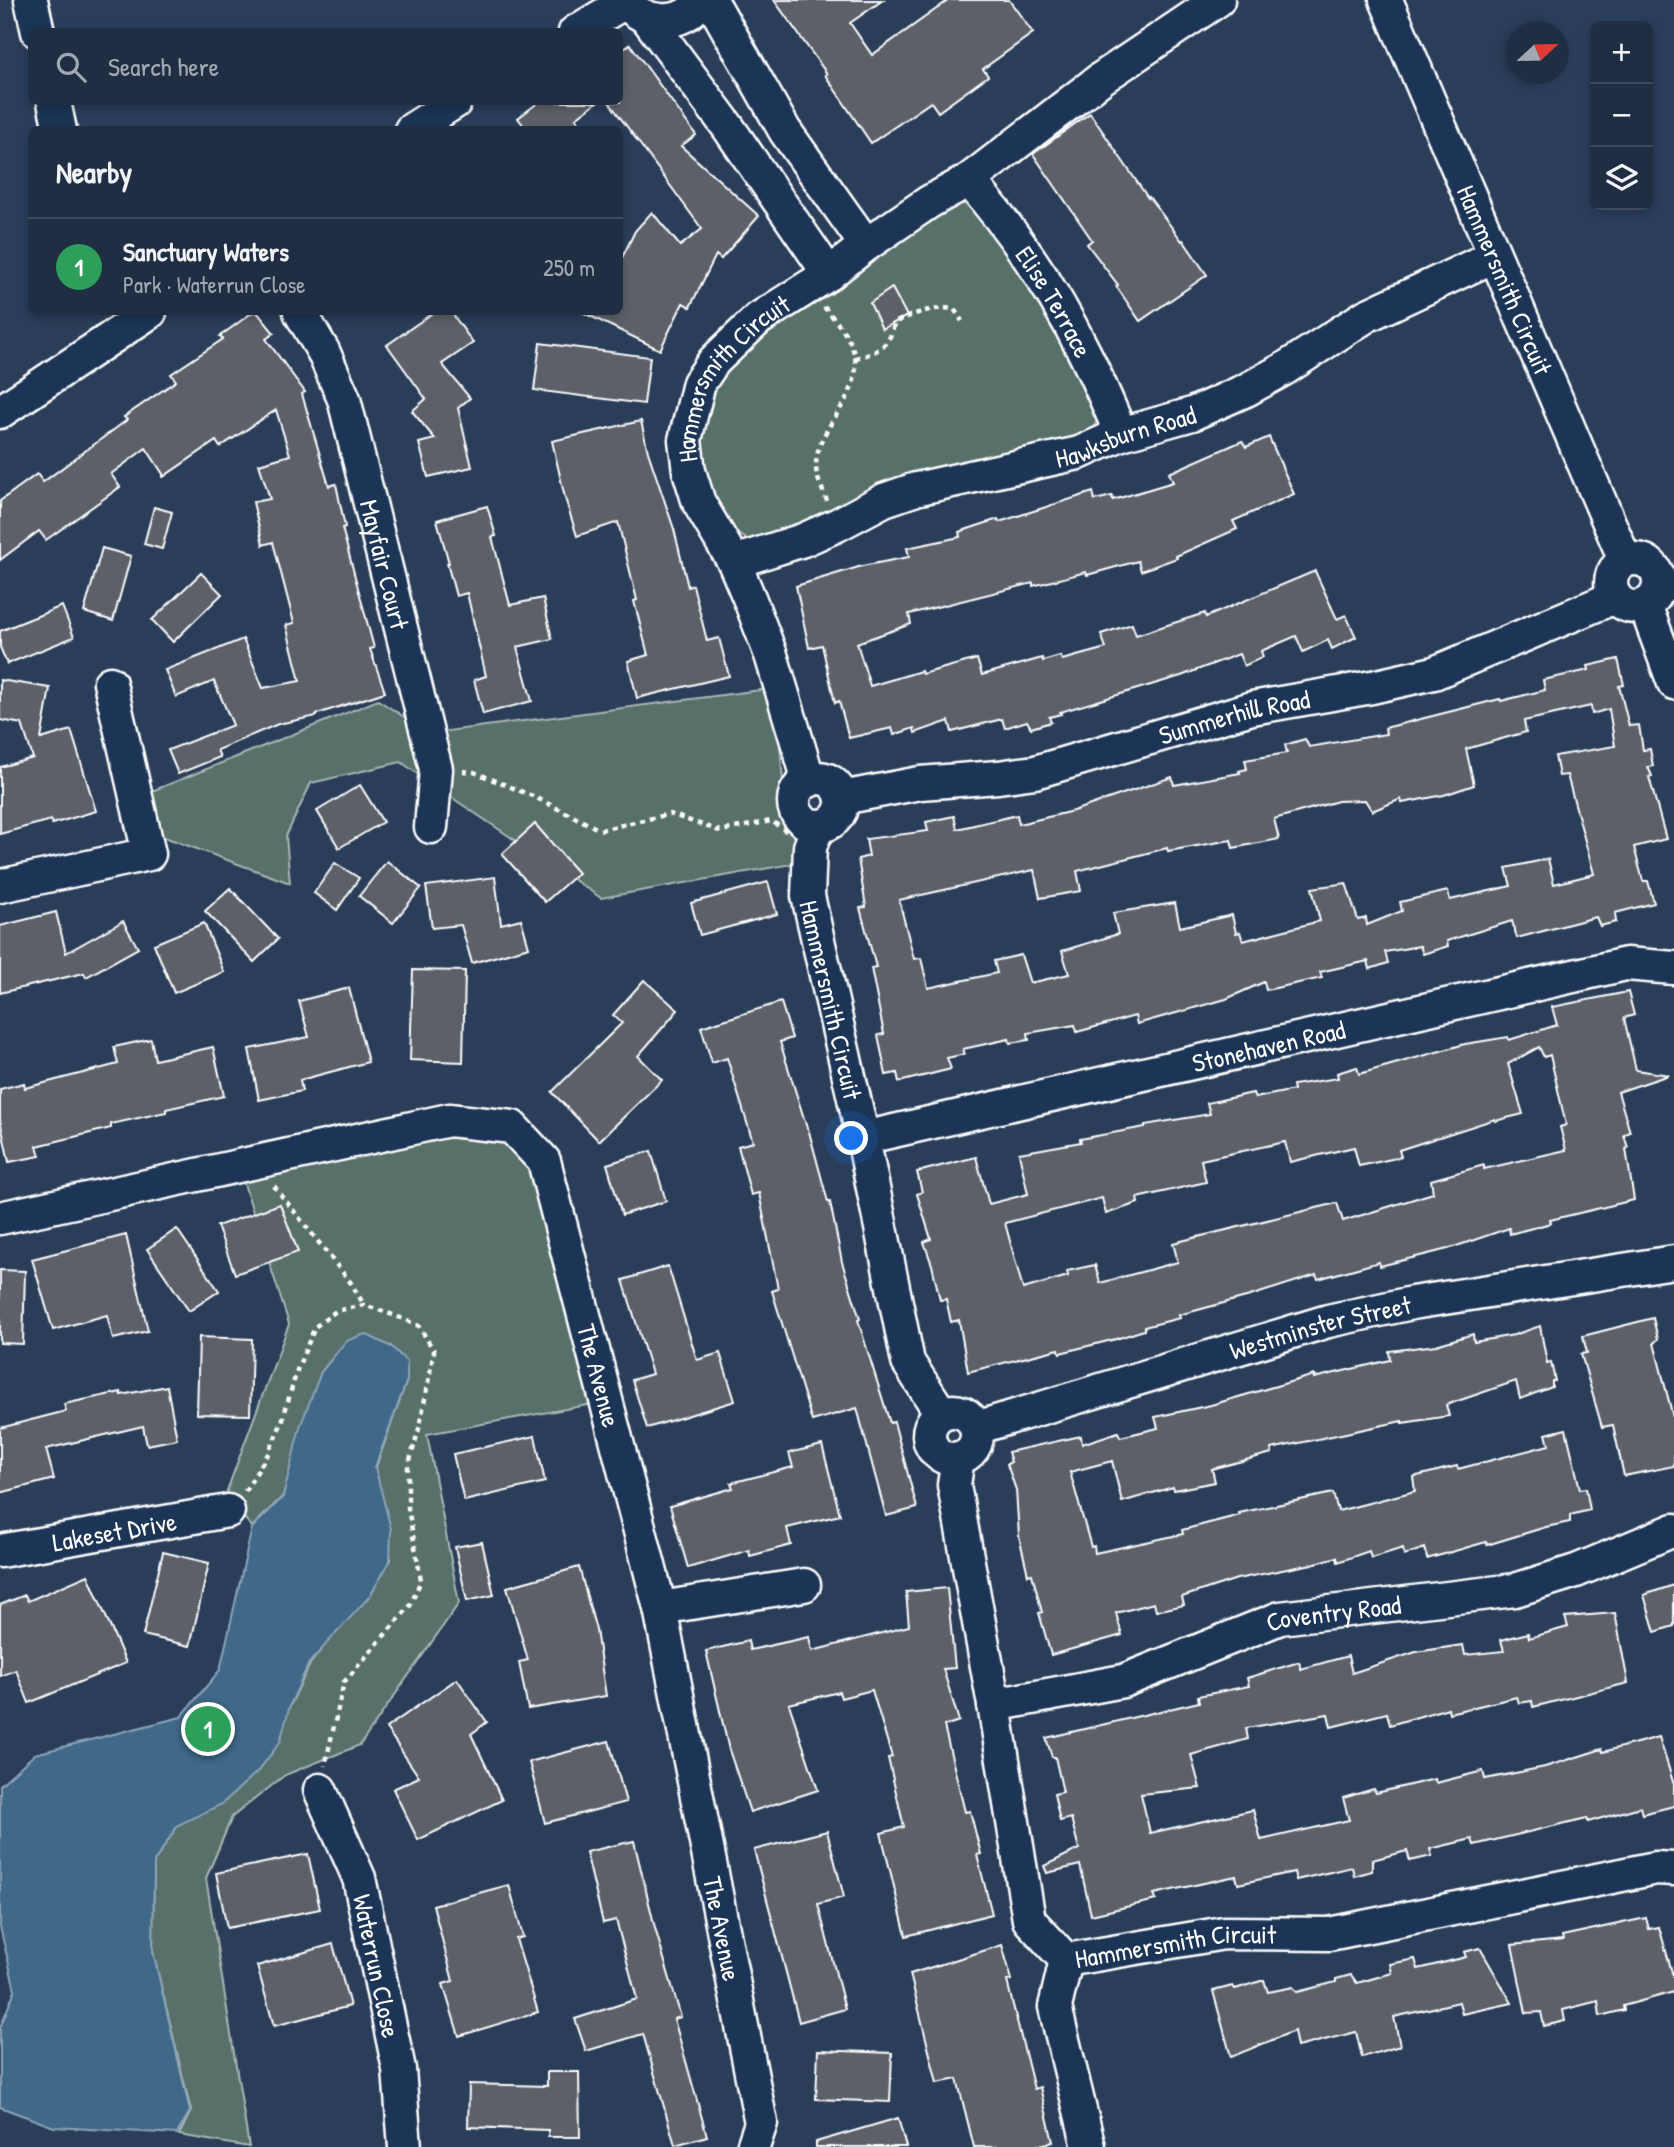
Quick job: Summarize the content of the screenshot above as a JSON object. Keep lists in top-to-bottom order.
{
  "streets": {
    "street": [
      "Hammersmith Circuit",
      "Elise Terrace",
      "Hawksburn Road",
      "Mayfair Court",
      "Summerhill Road",
      "Stonehaven Road",
      "Westminster Street",
      "The Avenue",
      "Lakeset Drive",
      "Coventry Road",
      "Waterrun Close"
    ]
  },
  "crossings": [
    ["Hammersmith Circuit", "Elise Terrace"],
    ["Hammersmith Circuit", "Hawksburn Road"],
    ["Hammersmith Circuit", "Summerhill Road"],
    ["Hammersmith Circuit", "Stonehaven Road"],
    ["Hammersmith Circuit", "Westminster Street"],
    ["Hammersmith Circuit", "Coventry Road"],
    ["Elise Terrace", "Hawksburn Road"]
  ],
  "north": "right",
  "page": {
    "map_buttons": ["+", "−"],
    "search": "Search here",
    "heading": "Nearby",
    "list": [
      {
        "mark": "1",
        "name": "Sanctuary Waters",
        "note": "Park · Waterrun Close",
        "value": "250 m"
      }
    ],
    "pins": "1"
  }
}
